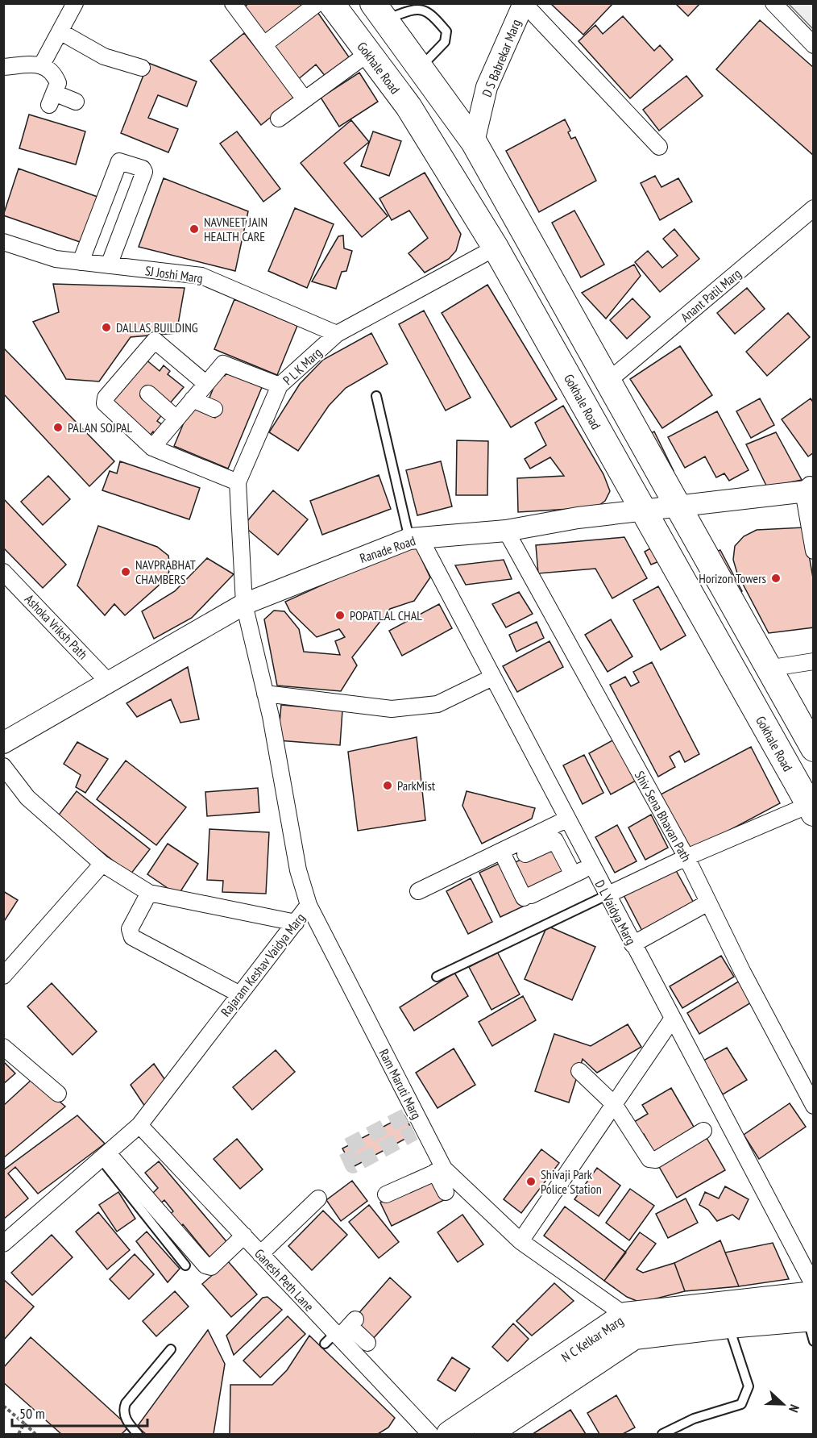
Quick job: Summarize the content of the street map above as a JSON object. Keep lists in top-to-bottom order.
{
  "streets": {
    "main road": ["Gokhale Road", "N C Kelkar Marg"],
    "street": [
      "D S Babrekar Marg",
      "SJ Joshi Marg",
      "Anant Patil Marg",
      "P L K Marg",
      "Ranade Road",
      "Ashoka Vriksh Path",
      "Shiv Sena Bhavan Path",
      "D L Vaidya Marg",
      "Rajaram Keshav Vaidya Marg",
      "Ram Maruti Marg",
      "Ganesh Peth Lane"
    ]
  },
  "crossings": [
    ["Gokhale Road", "P L K Marg"],
    ["Gokhale Road", "Ranade Road"],
    ["SJ Joshi Marg", "P L K Marg"],
    ["P L K Marg", "Ranade Road"],
    ["P L K Marg", "Rajaram Keshav Vaidya Marg"],
    ["Ranade Road", "Ashoka Vriksh Path"],
    ["Ranade Road", "Shiv Sena Bhavan Path"],
    ["Ranade Road", "D L Vaidya Marg"],
    ["Ranade Road", "Rajaram Keshav Vaidya Marg"],
    ["Rajaram Keshav Vaidya Marg", "Ram Maruti Marg"],
    ["Rajaram Keshav Vaidya Marg", "Ganesh Peth Lane"],
    ["Ram Maruti Marg", "N C Kelkar Marg"]
  ],
  "places": [
    "NAVNEET JAIN HEALTH CARE",
    "DALLAS BUILDING",
    "PALAN SOJPAL",
    "NAVPRABHAT CHAMBERS",
    "Horizon Towers",
    "POPATLAL CHAL",
    "ParkMist",
    "Shivaji Park Police Station"
  ],
  "scale_bar": "50 m",
  "north": "right"
}
